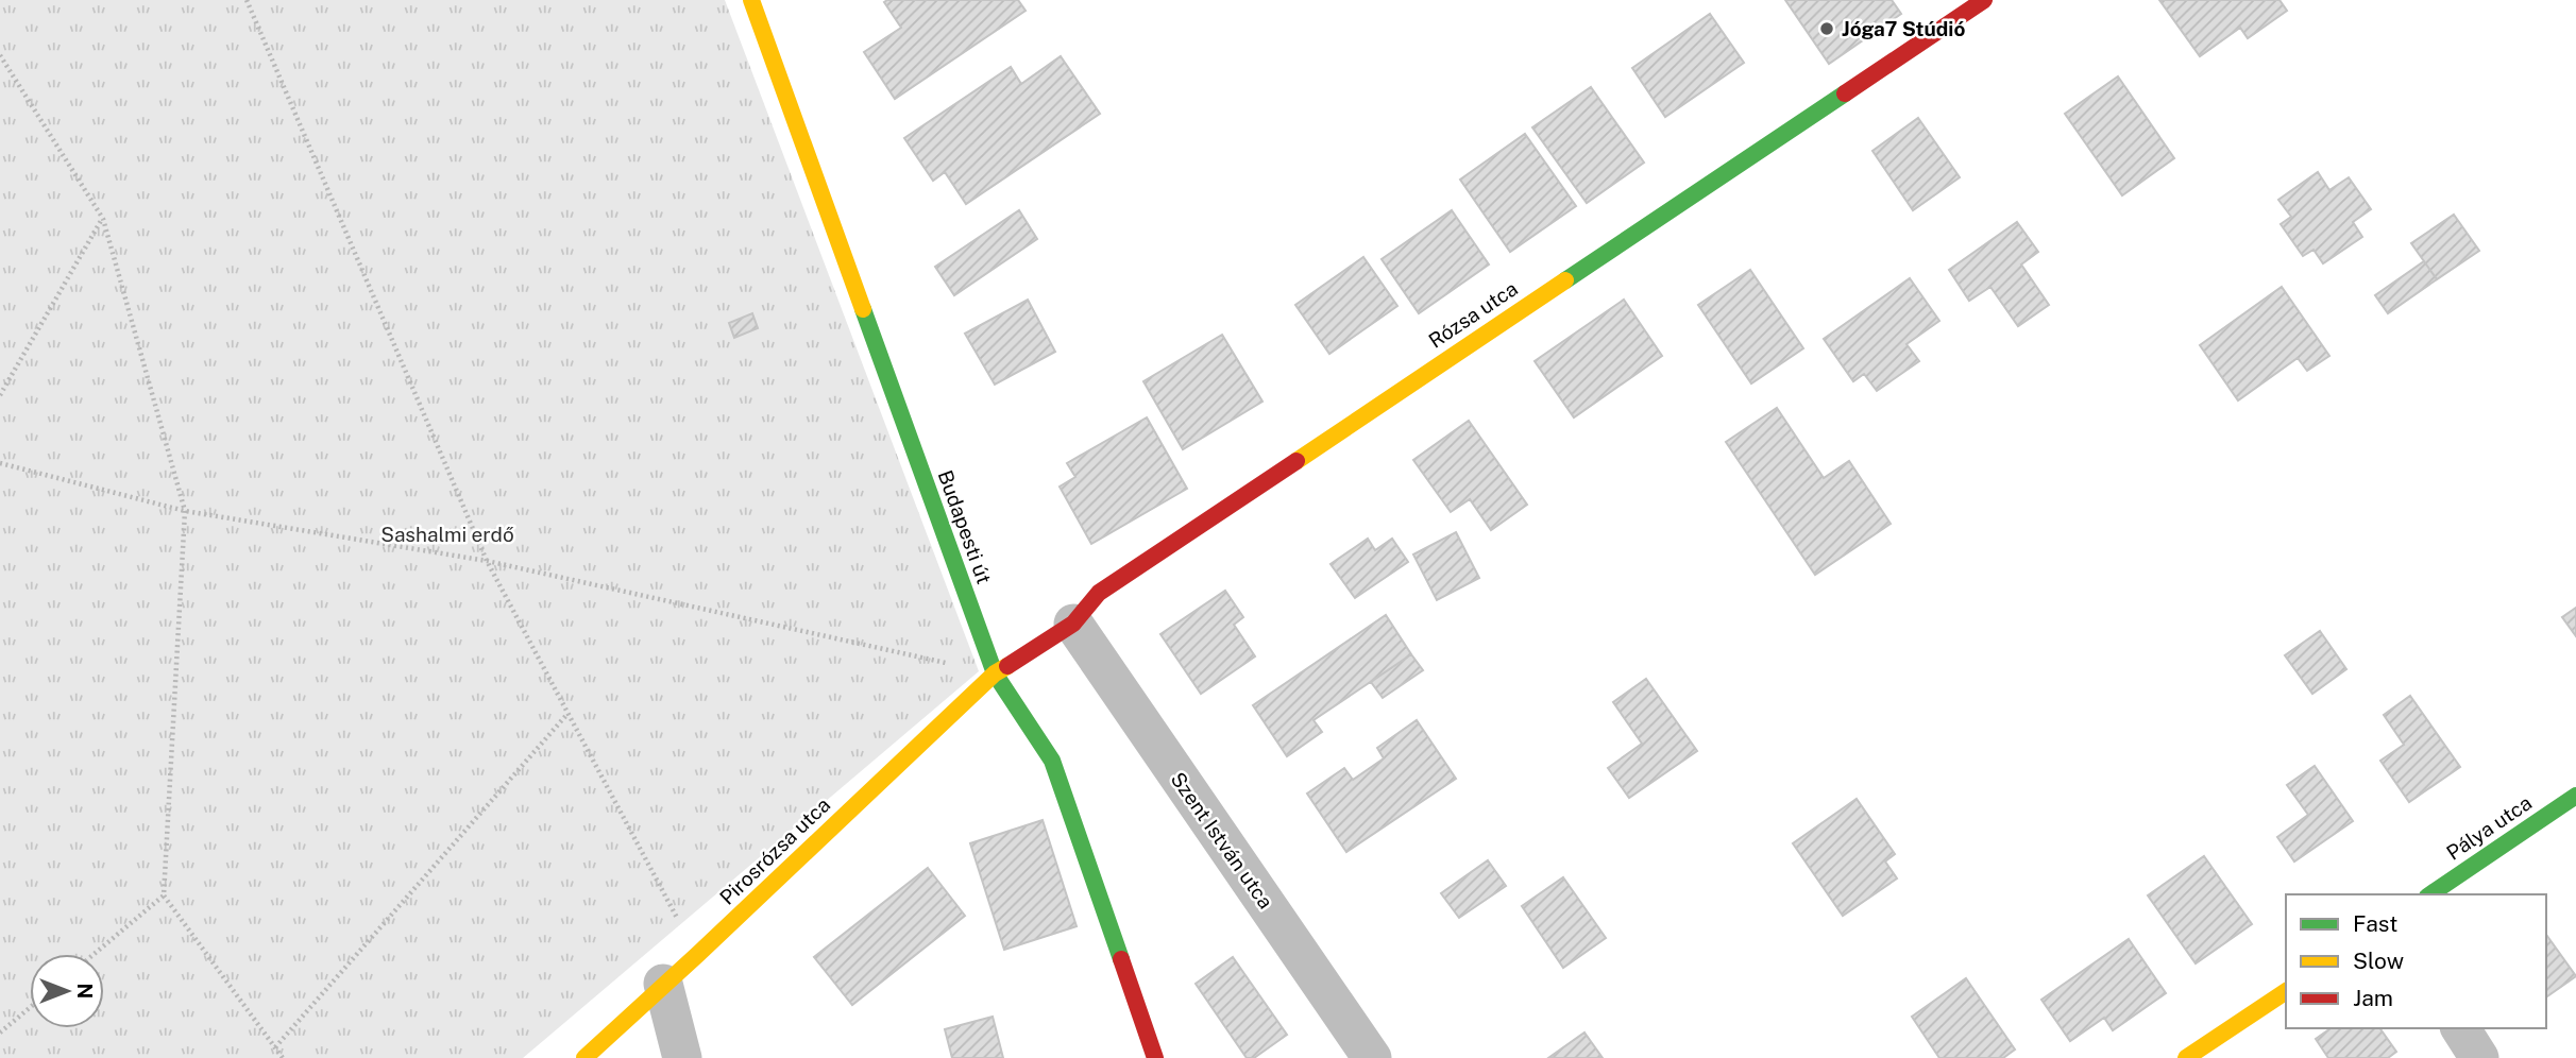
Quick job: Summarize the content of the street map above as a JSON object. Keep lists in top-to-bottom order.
{
  "streets": {
    "street": [
      "Rózsa utca",
      "Budapesti út",
      "Pálya utca",
      "Szent István utca",
      "Pirosrózsa utca"
    ]
  },
  "crossings": [
    ["Rózsa utca", "Budapesti út"],
    ["Rózsa utca", "Szent István utca"],
    ["Rózsa utca", "Pirosrózsa utca"],
    ["Budapesti út", "Pirosrózsa utca"]
  ],
  "parks": ["Sashalmi erdő"],
  "places": ["Jóga7 Stúdió"],
  "legend": ["Fast", "Slow", "Jam"],
  "north": "right"
}
